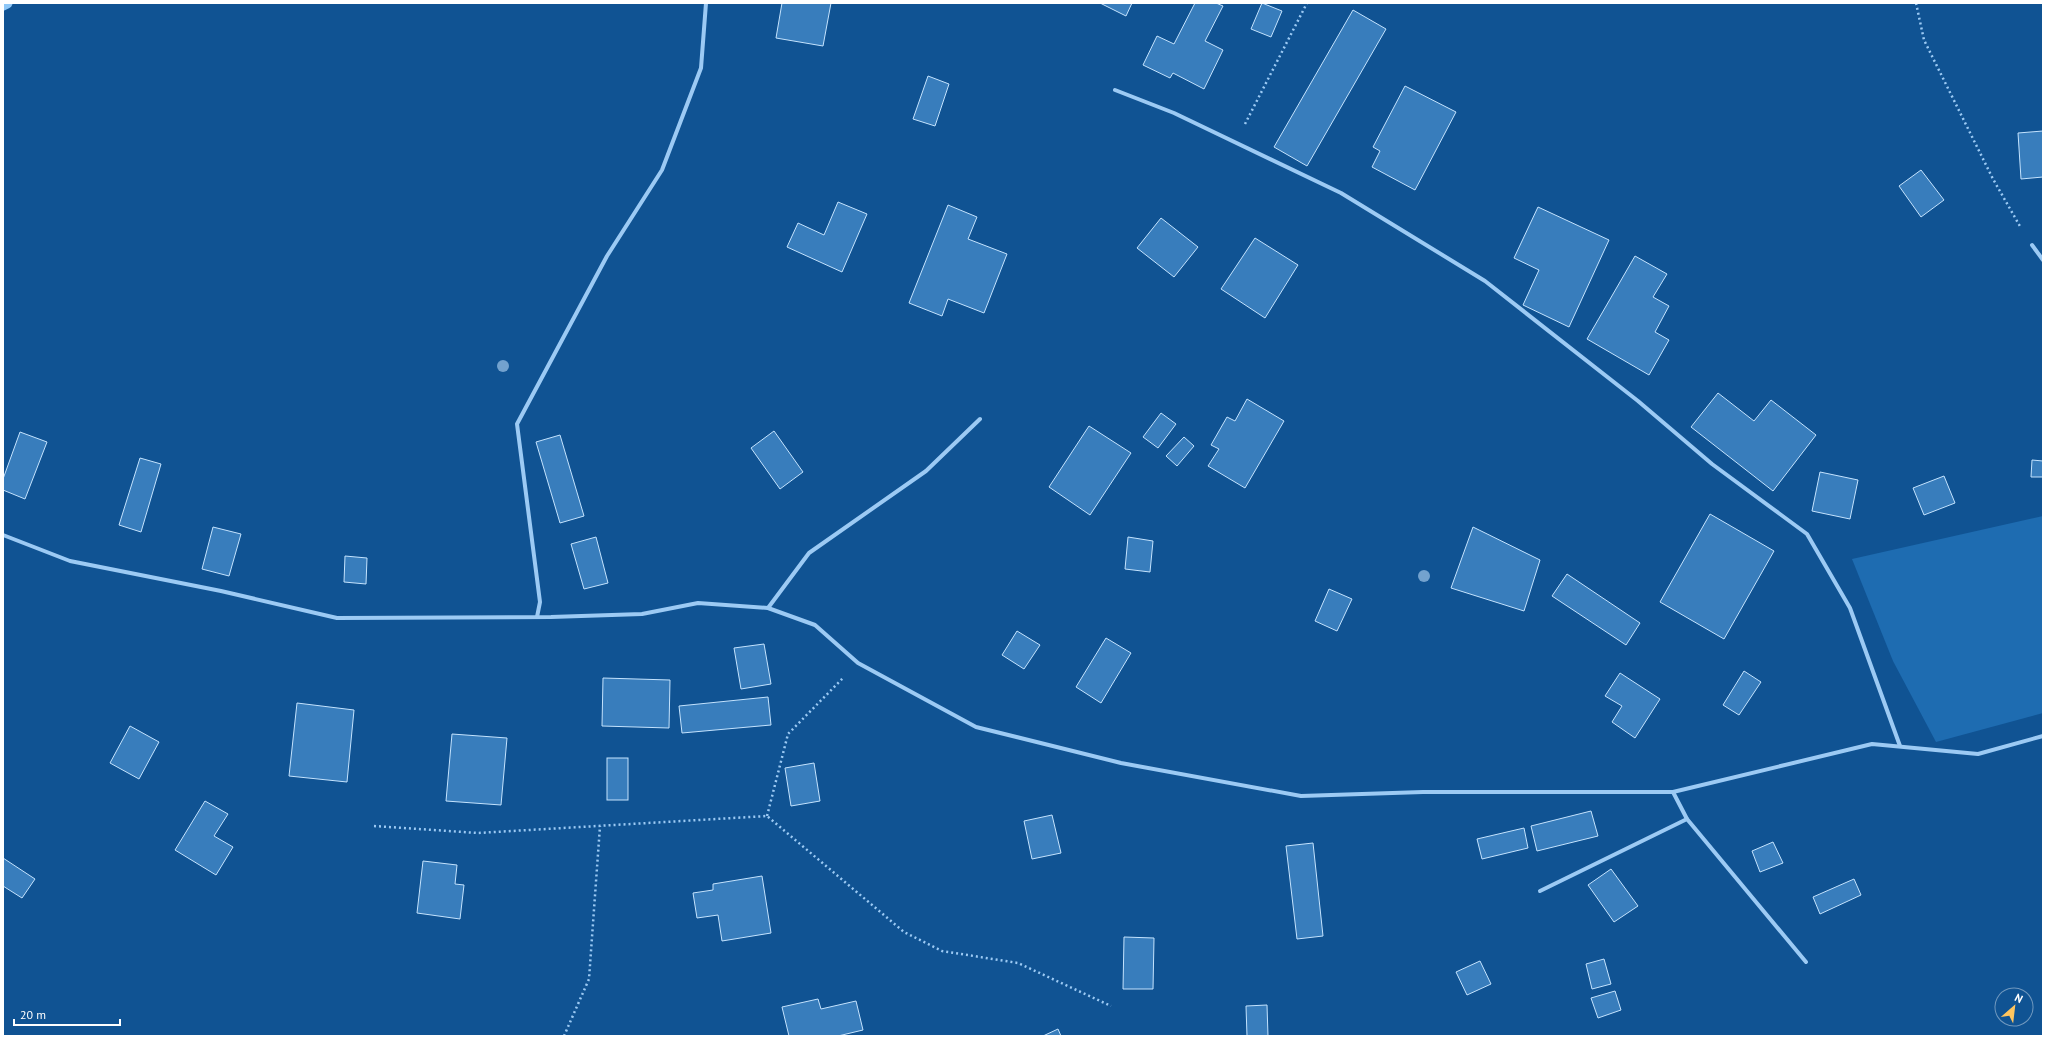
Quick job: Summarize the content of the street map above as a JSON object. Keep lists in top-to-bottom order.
{
  "scale_bar": "20 m",
  "north": "top right"
}
